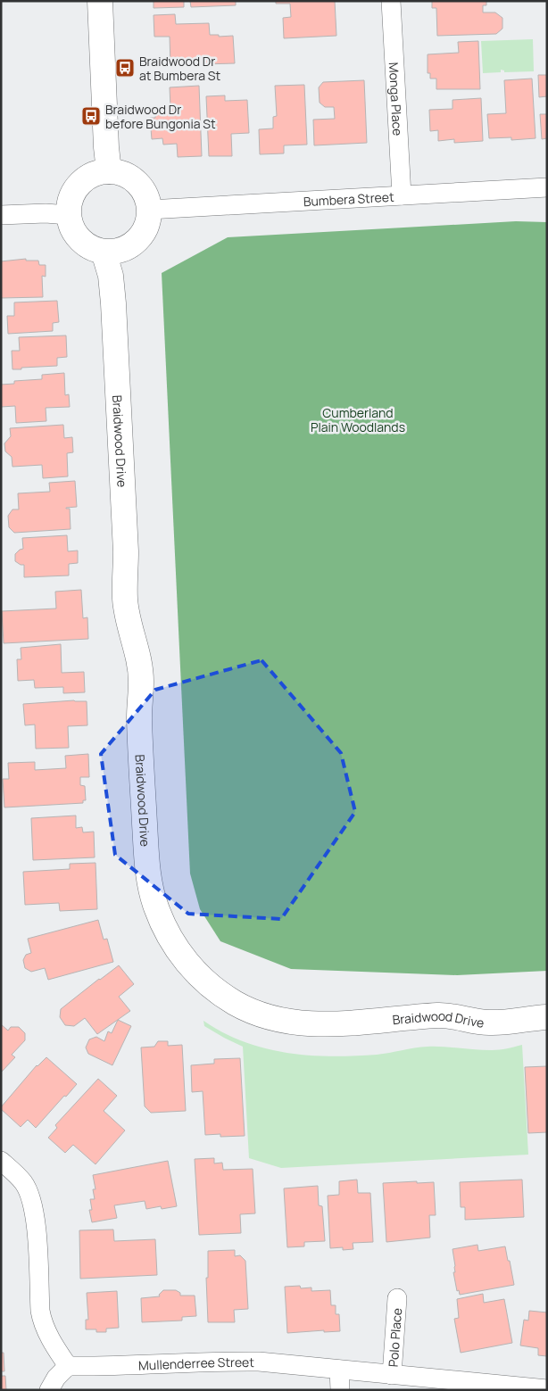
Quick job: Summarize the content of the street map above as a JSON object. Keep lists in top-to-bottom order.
{
  "streets": {
    "street": [
      "Monga Place",
      "Bumbera Street",
      "Braidwood Drive",
      "Polo Place",
      "Mullenderree Street"
    ]
  },
  "crossings": [
    ["Monga Place", "Bumbera Street"],
    ["Bumbera Street", "Braidwood Drive"],
    ["Polo Place", "Mullenderree Street"]
  ],
  "parks": ["Cumberland Plain Woodlands"],
  "places": {
    "bus stop": ["Braidwood Dr at Bumbera St", "Braidwood Dr before Bungonia St"]
  }
}
